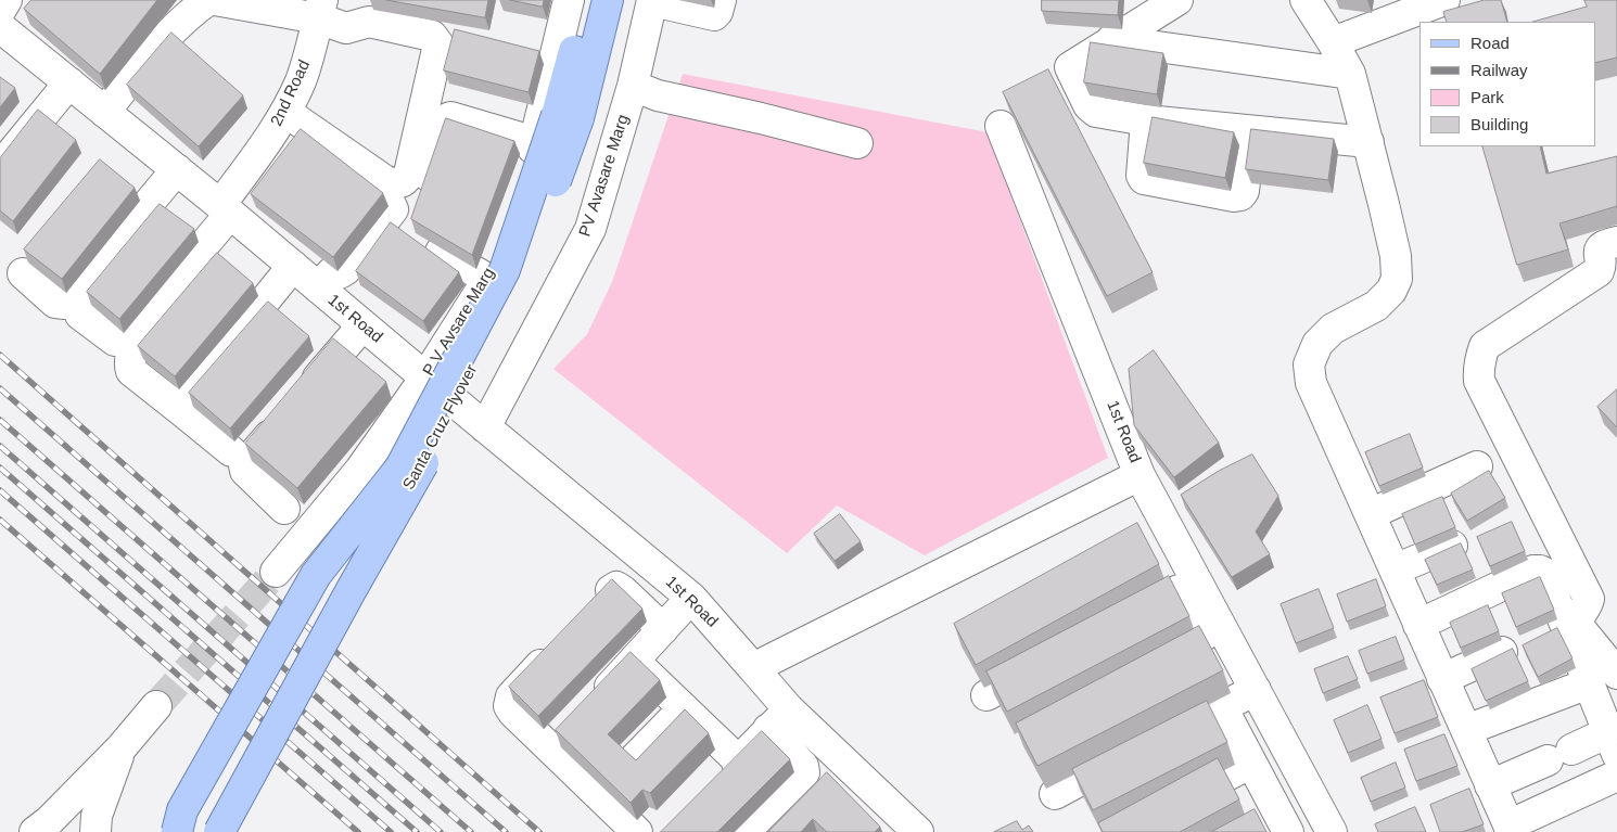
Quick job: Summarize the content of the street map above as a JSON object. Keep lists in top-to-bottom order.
{
  "streets": {
    "main road": ["Santa Cruz Flyover"],
    "street": [
      "2nd Road",
      "PV Avasare Marg",
      "1st Road",
      "P V Avsare Marg"
    ]
  },
  "crossings": [
    ["2nd Road", "1st Road"],
    ["PV Avasare Marg", "1st Road"],
    ["1st Road", "P V Avsare Marg"]
  ],
  "legend": [
    "Road",
    "Railway",
    "Park",
    "Building"
  ]
}
